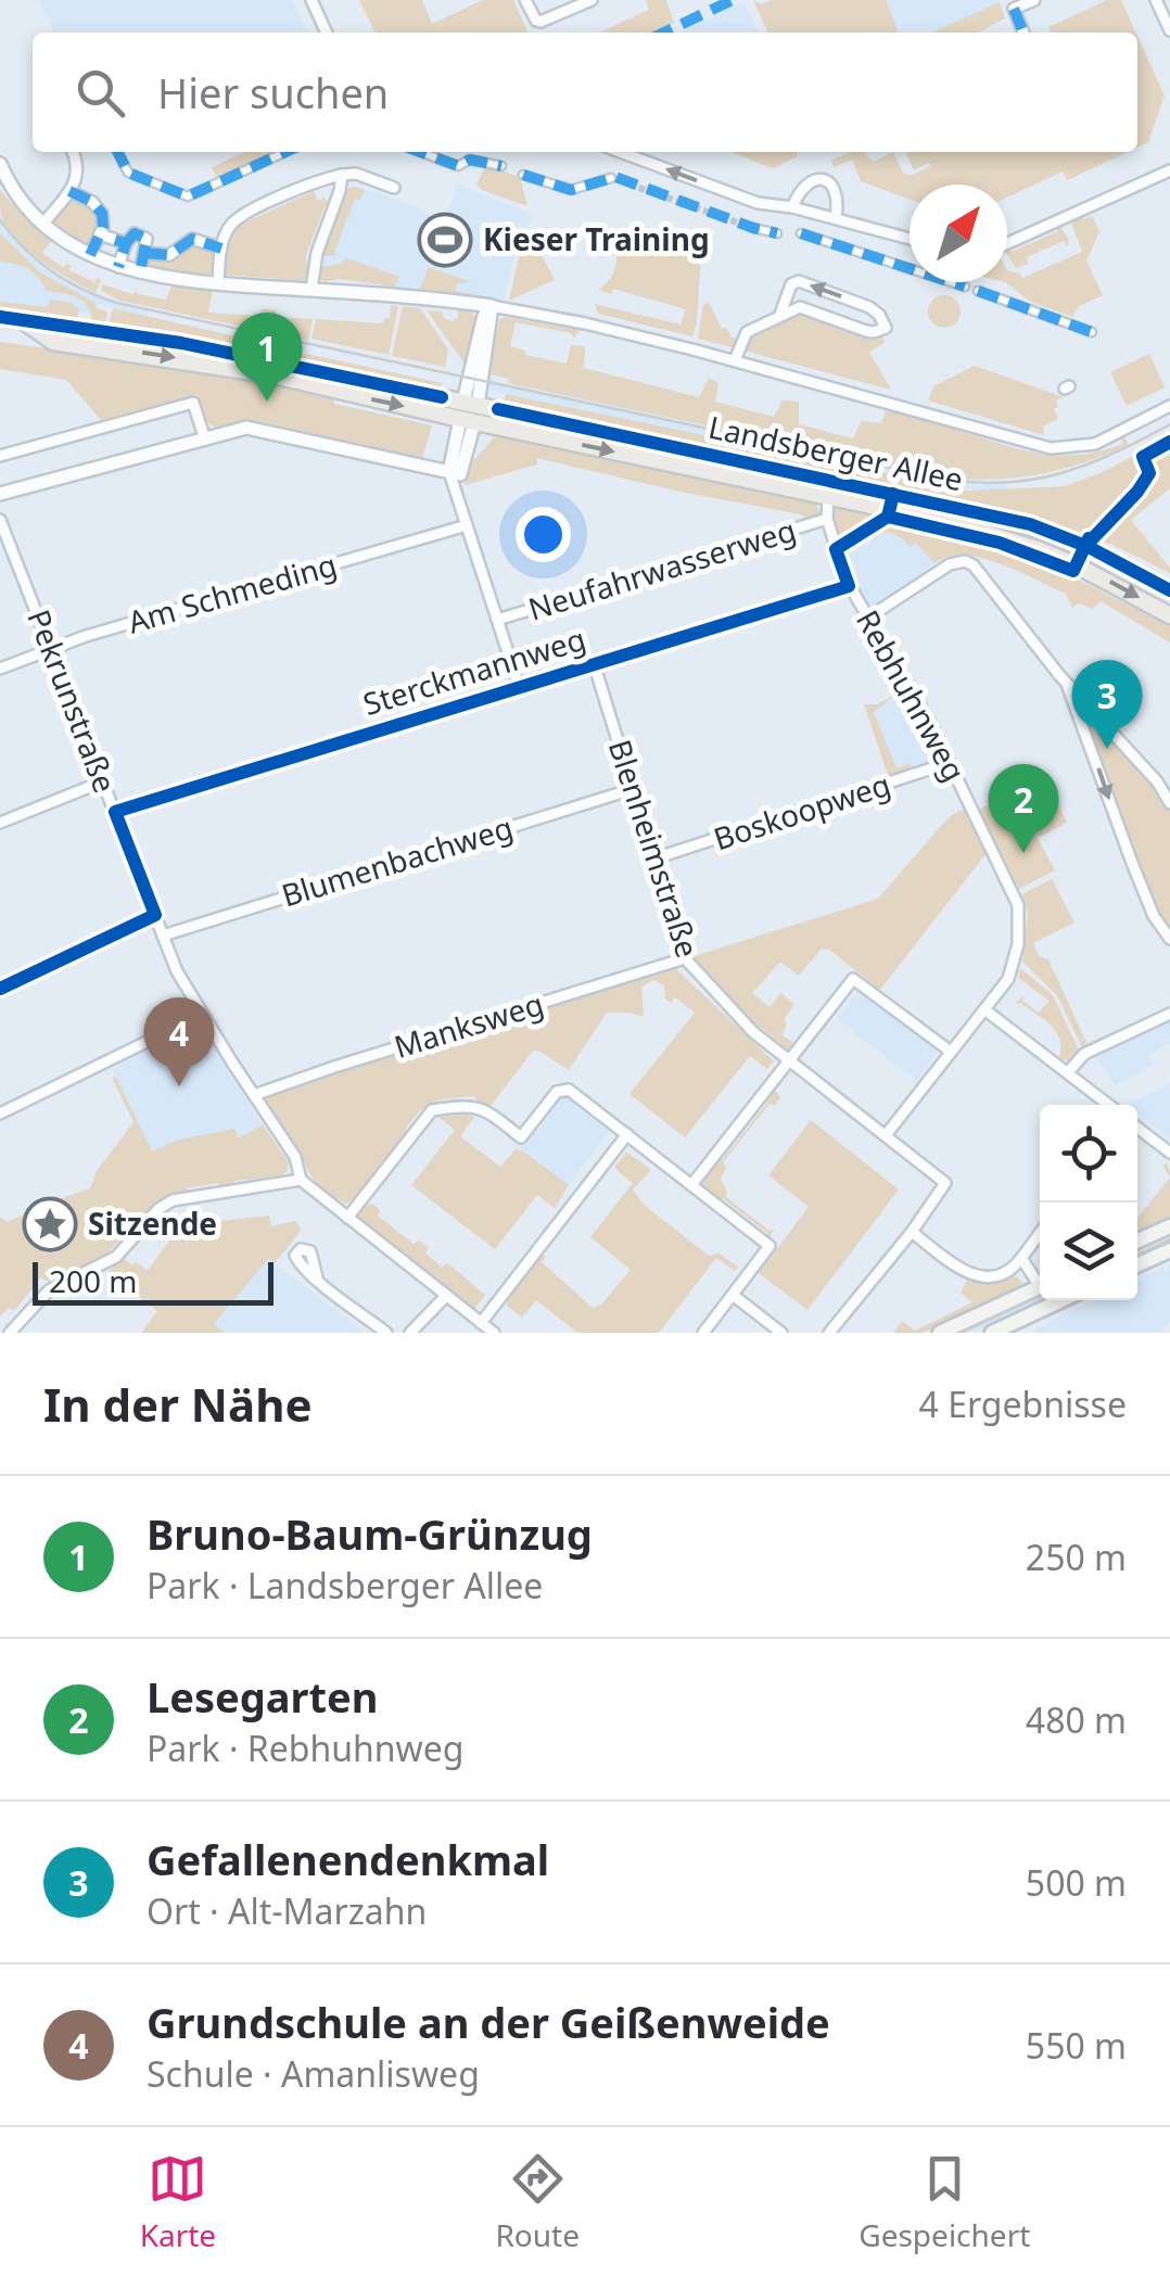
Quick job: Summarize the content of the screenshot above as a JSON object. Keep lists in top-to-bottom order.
{
  "streets": {
    "main road": ["Landsberger Allee"],
    "street": [
      "Neufahrwasserweg",
      "Am Schmeding",
      "Sterckmannweg",
      "Rebhuhnweg",
      "Pekrunstraße",
      "Boskoopweg",
      "Blenheimstraße",
      "Blumenbachweg",
      "Manksweg"
    ]
  },
  "crossings": [
    ["Landsberger Allee", "Rebhuhnweg"],
    ["Neufahrwasserweg", "Rebhuhnweg"],
    ["Am Schmeding", "Pekrunstraße"],
    ["Sterckmannweg", "Rebhuhnweg"],
    ["Sterckmannweg", "Pekrunstraße"],
    ["Sterckmannweg", "Blenheimstraße"],
    ["Rebhuhnweg", "Boskoopweg"],
    ["Pekrunstraße", "Blumenbachweg"],
    ["Pekrunstraße", "Manksweg"],
    ["Boskoopweg", "Blenheimstraße"],
    ["Blenheimstraße", "Blumenbachweg"],
    ["Blenheimstraße", "Manksweg"]
  ],
  "places": {
    "sports": ["Kieser Training"],
    "place": ["Sitzende"]
  },
  "scale_bar": "200 m",
  "north": "top right",
  "page": {
    "search": "Hier suchen",
    "pins": [
      "1",
      "3",
      "2",
      "4"
    ],
    "scale": "200 m",
    "heading": ["In der Nähe", "4 Ergebnisse"],
    "list": [
      {
        "mark": "1",
        "name": "Bruno-Baum-Grünzug",
        "note": "Park · Landsberger Allee",
        "value": "250 m"
      },
      {
        "mark": "2",
        "name": "Lesegarten",
        "note": "Park · Rebhuhnweg",
        "value": "480 m"
      },
      {
        "mark": "3",
        "name": "Gefallenendenkmal",
        "note": "Ort · Alt-Marzahn",
        "value": "500 m"
      },
      {
        "mark": "4",
        "name": "Grundschule an der Geißenweide",
        "note": "Schule · Amanlisweg",
        "value": "550 m"
      }
    ],
    "nav": ["Karte", "Route", "Gespeichert"]
  }
}
